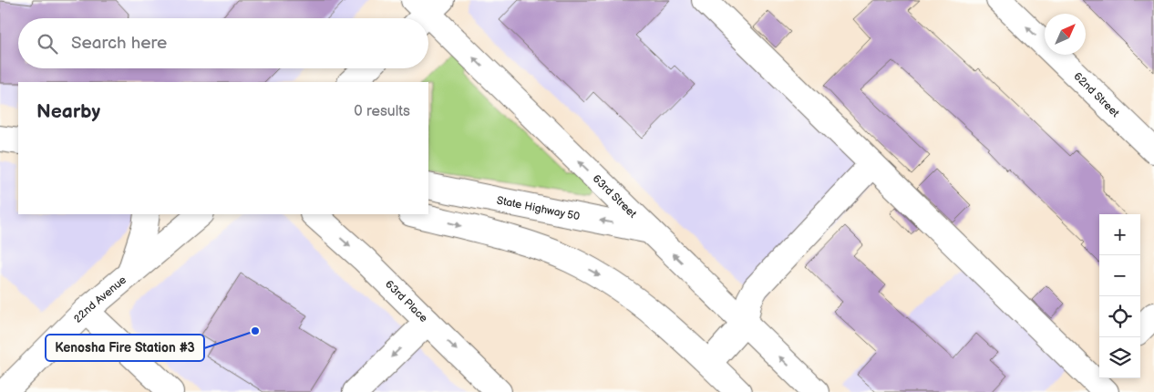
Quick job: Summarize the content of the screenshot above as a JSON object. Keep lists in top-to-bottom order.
{
  "streets": {
    "street": [
      "62nd Street",
      "63rd Street",
      "State Highway 50",
      "22nd Avenue",
      "63rd Place"
    ]
  },
  "crossings": [
    ["63rd Street", "State Highway 50"]
  ],
  "places": ["Kenosha Fire Station #3"],
  "north": "top right",
  "page": {
    "search": "Search here",
    "heading": ["Nearby", "0 results"],
    "map_buttons": ["+", "−"]
  }
}
